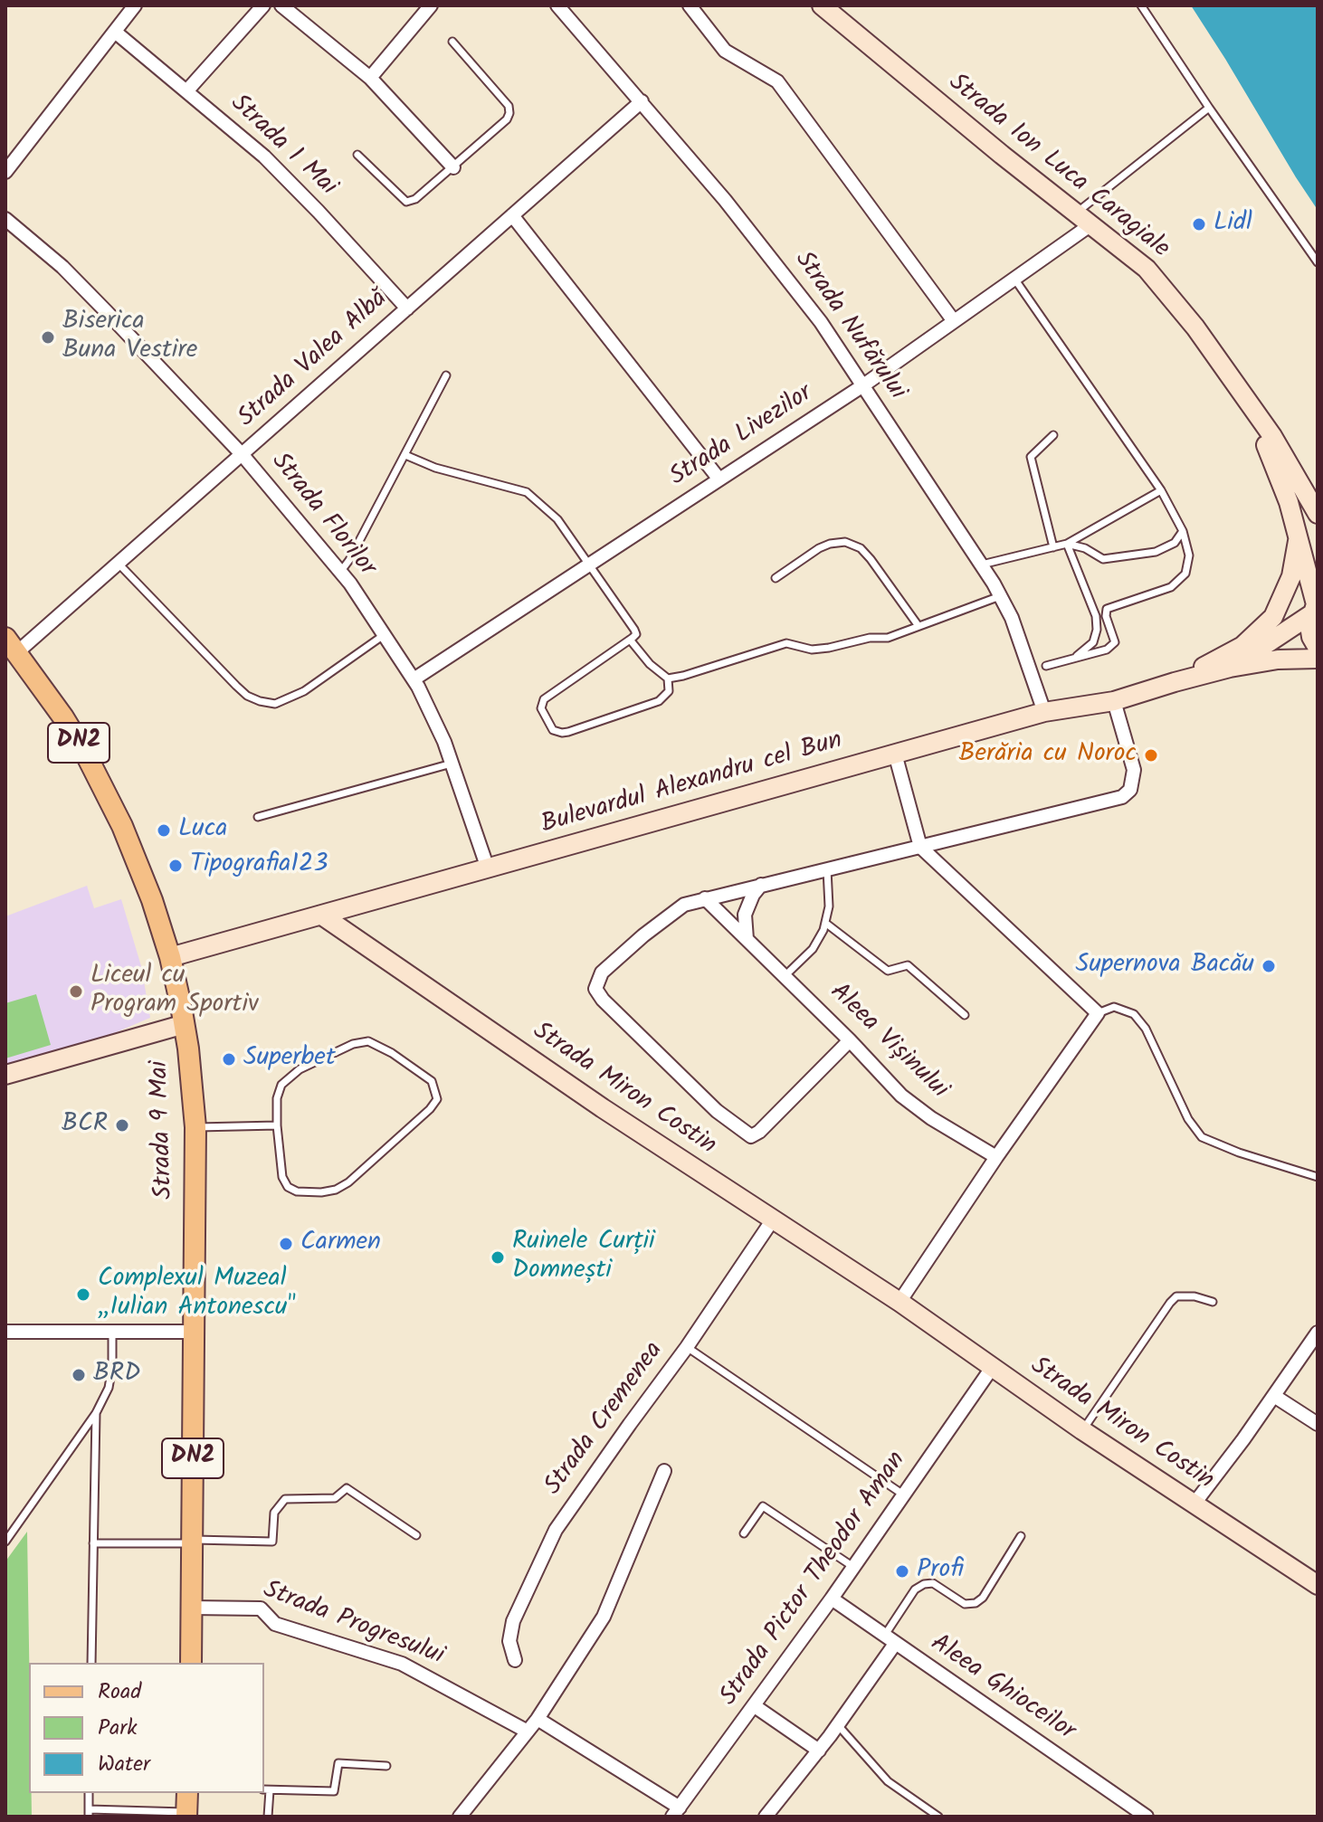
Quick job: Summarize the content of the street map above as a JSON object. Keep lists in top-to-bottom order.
{
  "streets": {
    "main road": [
      "Strada Ion Luca Caragiale",
      "DN2",
      "Bulevardul Alexandru cel Bun",
      "Strada Miron Costin",
      "Strada 9 Mai"
    ],
    "street": [
      "Strada 1 Mai",
      "Strada Nufărului",
      "Strada Valea Albă",
      "Strada Livezilor",
      "Strada Florilor",
      "Aleea Vișinului",
      "Strada Cremenea",
      "Strada Pictor Theodor Aman",
      "Strada Progresului",
      "Aleea Ghioceilor"
    ]
  },
  "crossings": [
    ["Strada 1 Mai", "Strada Valea Albă"],
    ["Strada Ion Luca Caragiale", "Strada Livezilor"],
    ["Strada Ion Luca Caragiale", "Bulevardul Alexandru cel Bun"],
    ["Strada Nufărului", "Strada Valea Albă"],
    ["Strada Nufărului", "Strada Livezilor"],
    ["Strada Nufărului", "Bulevardul Alexandru cel Bun"],
    ["Strada Valea Albă", "Strada Florilor"],
    ["Strada Valea Albă", "Strada 9 Mai"],
    ["Strada Livezilor", "Strada Florilor"],
    ["Strada Florilor", "Bulevardul Alexandru cel Bun"],
    ["Bulevardul Alexandru cel Bun", "Strada Miron Costin"],
    ["Bulevardul Alexandru cel Bun", "Strada 9 Mai"],
    ["Strada Miron Costin", "Strada Cremenea"],
    ["Strada Miron Costin", "Strada Pictor Theodor Aman"],
    ["Strada 9 Mai", "Strada Progresului"],
    ["Strada Pictor Theodor Aman", "Aleea Ghioceilor"]
  ],
  "places": [
    "Lidl",
    "Biserica Buna Vestire",
    "Berăria cu Noroc",
    "Luca",
    "Tipografia123",
    "Supernova Bacău",
    "Liceul cu Program Sportiv",
    "Superbet",
    "BCR",
    "Carmen",
    "Ruinele Curții Domnești",
    "Complexul Muzeal „Iulian Antonescu\"",
    "BRD",
    "Profi"
  ],
  "legend": ["Road", "Park", "Water"]
}
